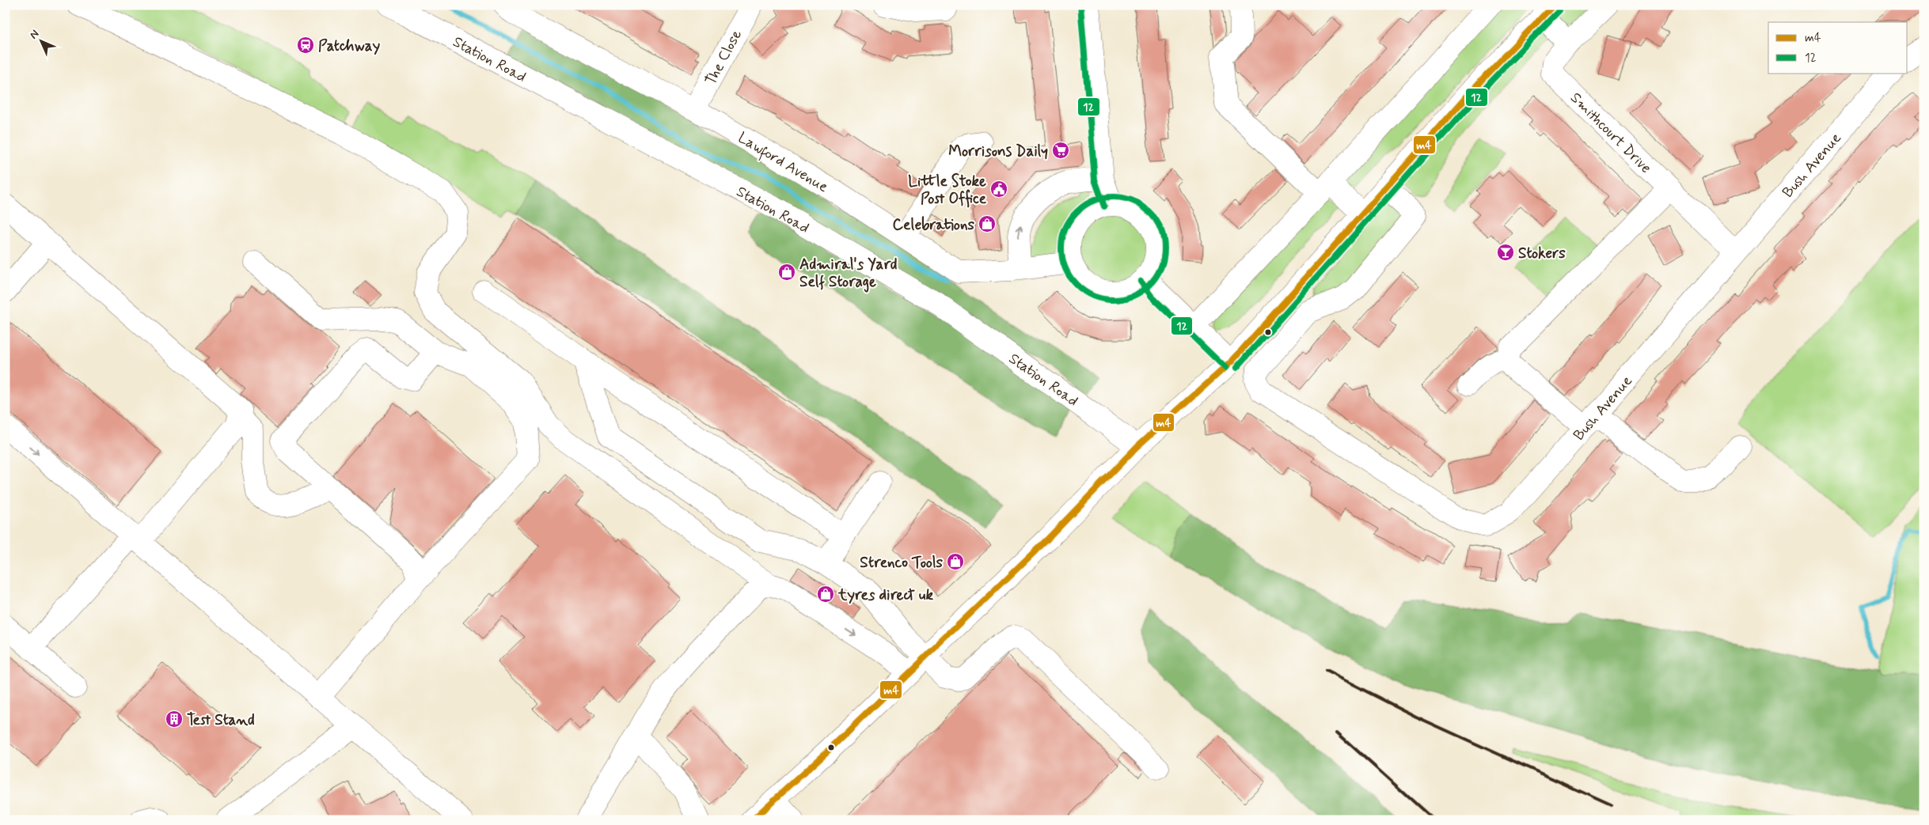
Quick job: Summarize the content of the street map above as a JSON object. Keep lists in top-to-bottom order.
{
  "streets": {
    "street": [
      "The Close",
      "Station Road",
      "Smithcourt Drive",
      "Lawford Avenue",
      "Bush Avenue"
    ]
  },
  "crossings": [
    ["The Close", "Lawford Avenue"],
    ["Smithcourt Drive", "Bush Avenue"]
  ],
  "places": {
    "station": ["Patchway"],
    "supermarket": ["Morrisons Daily"],
    "public building": ["Little Stoke Post Office"],
    "shop": [
      "Celebrations",
      "Admiral's Yard Self Storage",
      "Strenco Tools",
      "tyres direct uk"
    ],
    "bar": ["Stokers"],
    "building": ["Test Stand"]
  },
  "lines": ["transit line m4", "transit line 12"],
  "legend": ["m4", "12"],
  "north": "top left"
}
